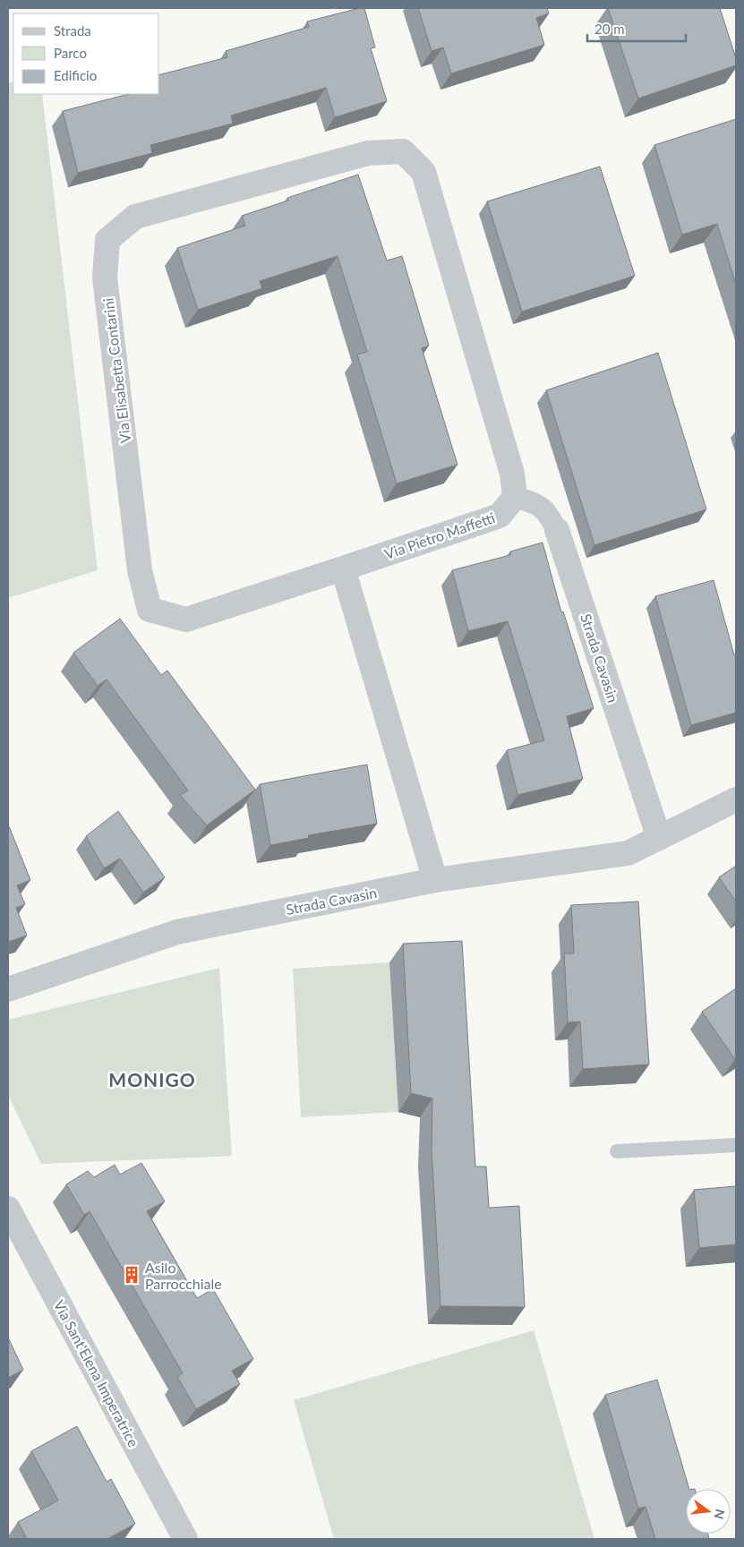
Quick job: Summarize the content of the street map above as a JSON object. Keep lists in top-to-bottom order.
{
  "streets": {
    "street": [
      "Via Elisabetta Contarini",
      "Via Pietro Maffetti",
      "Strada Cavasin",
      "Via Sant'Elena Imperatrice"
    ]
  },
  "crossings": [
    ["Via Elisabetta Contarini", "Via Pietro Maffetti"]
  ],
  "districts": ["MONIGO"],
  "places": {
    "building": ["Asilo Parrocchiale"]
  },
  "legend": ["Strada", "Parco", "Edificio"],
  "scale_bar": "20 m",
  "north": "right"
}
